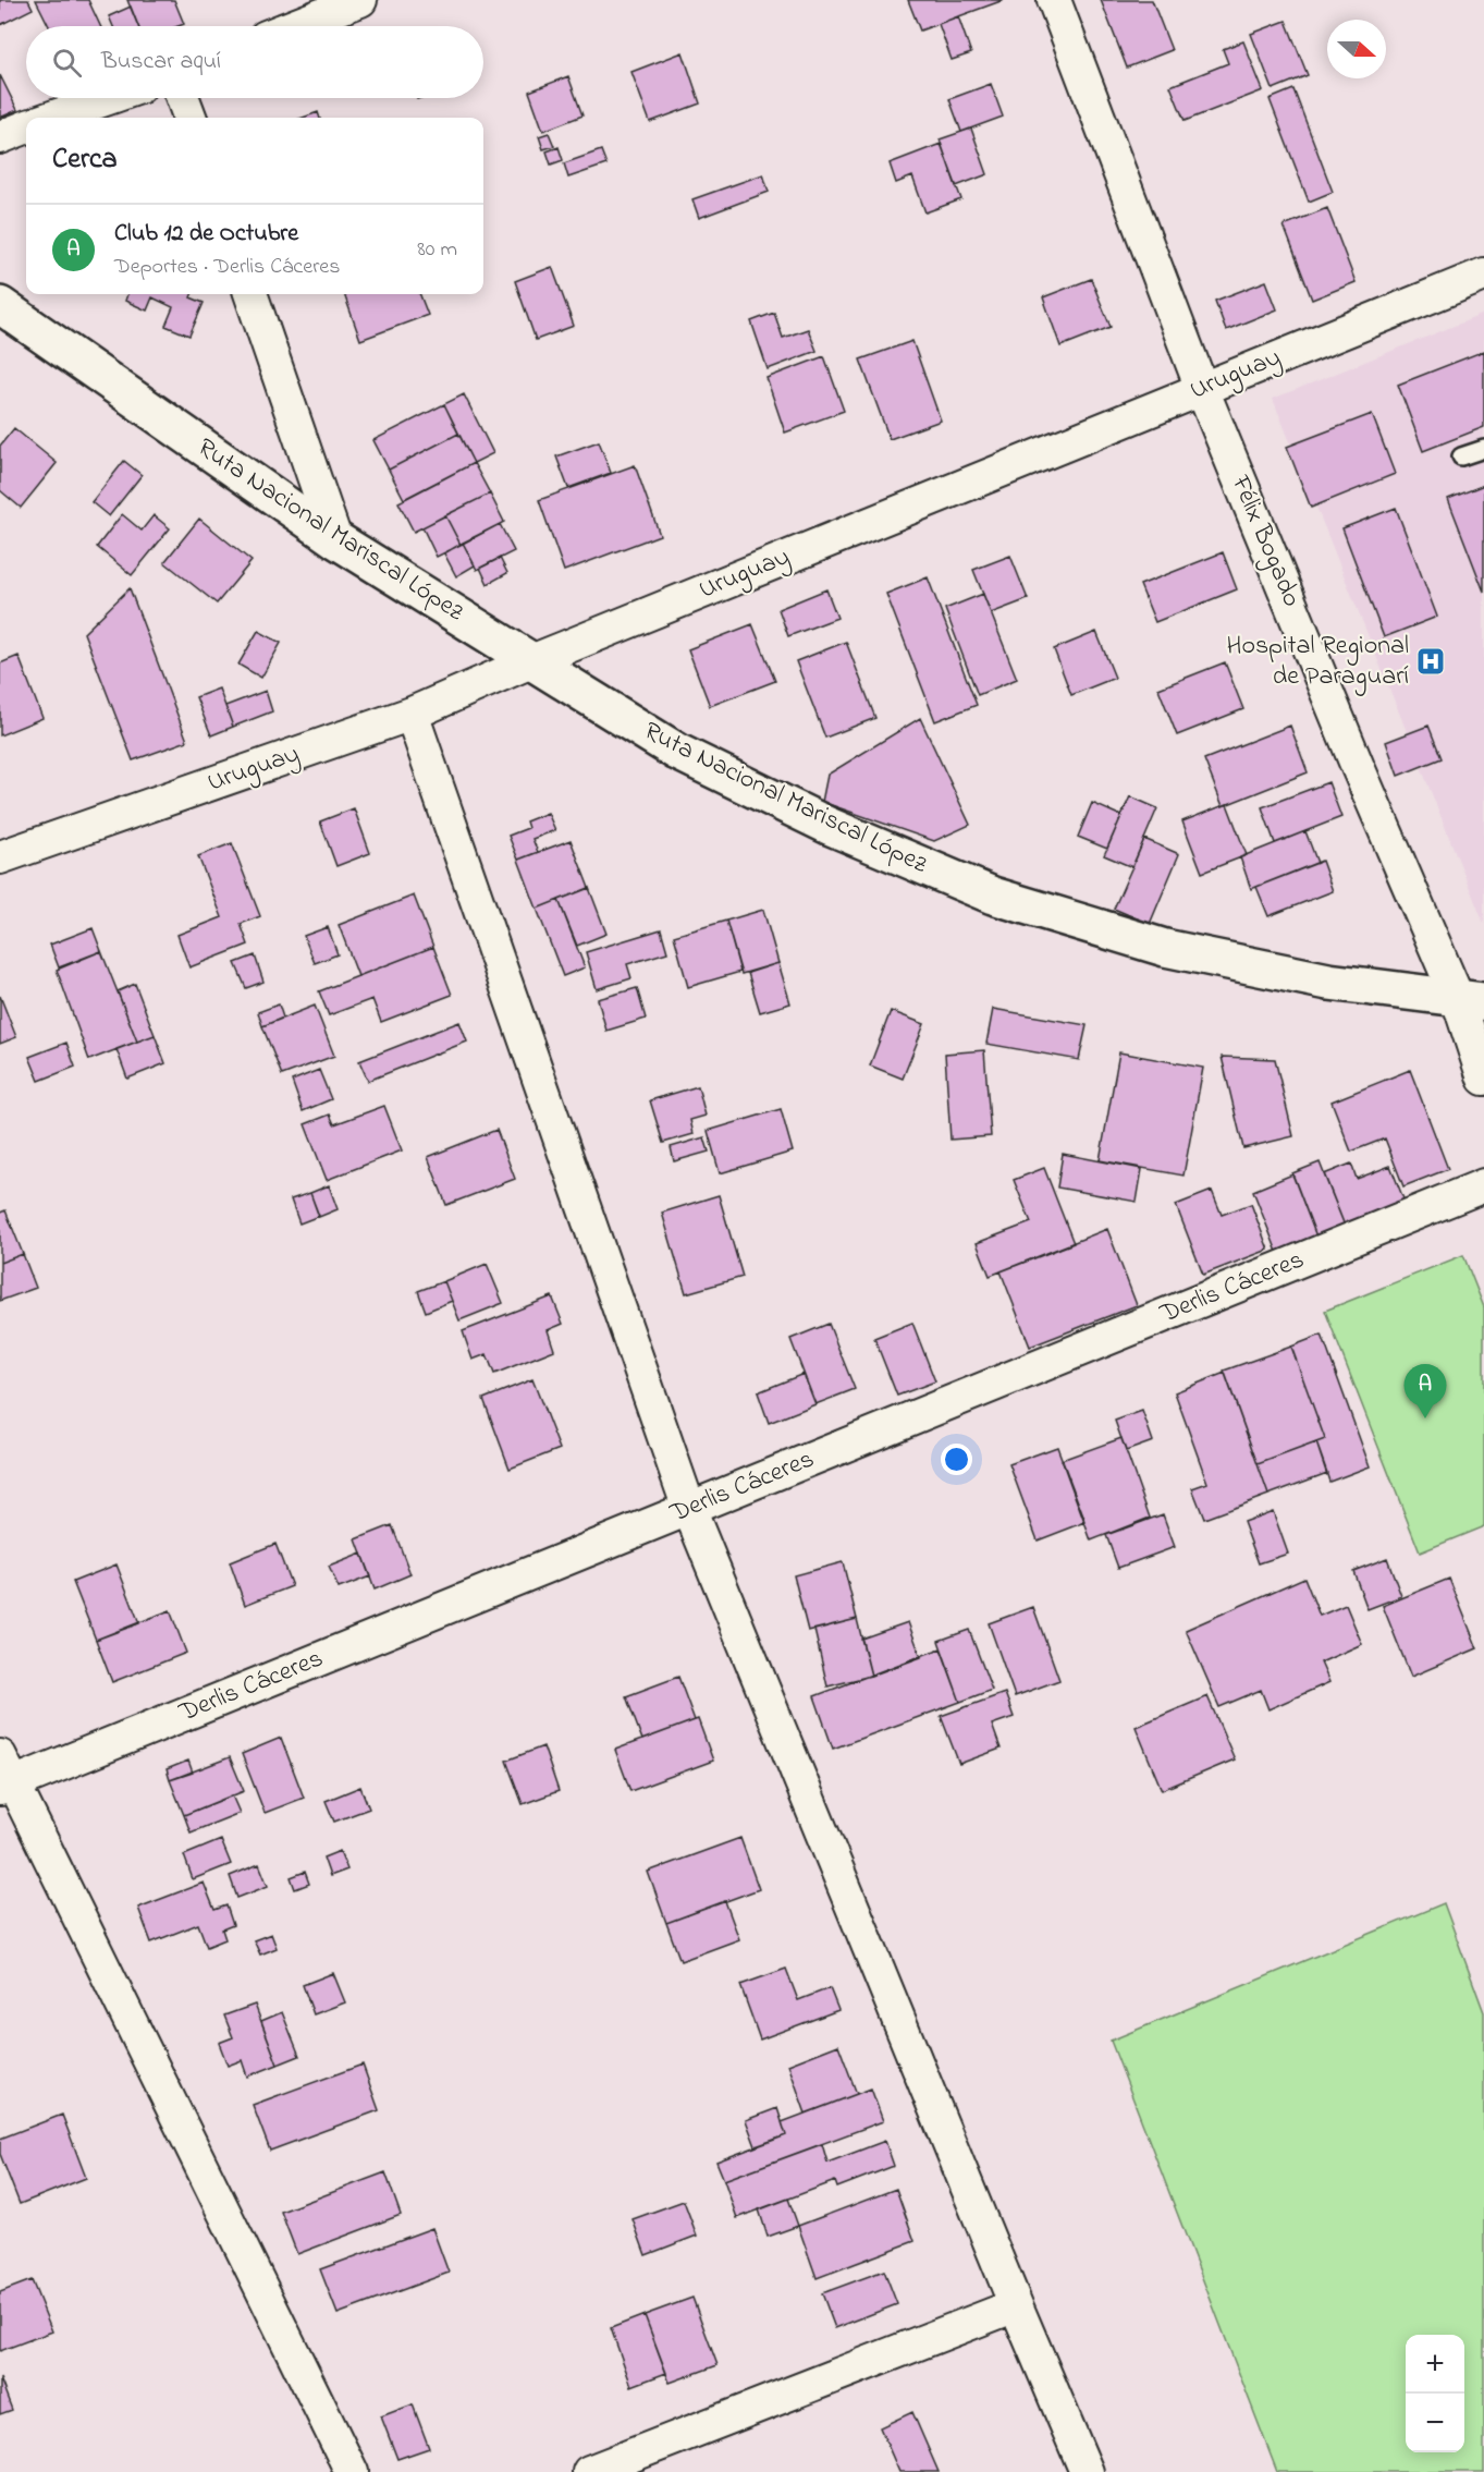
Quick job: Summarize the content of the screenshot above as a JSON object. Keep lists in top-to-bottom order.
{
  "streets": {
    "highway": ["Ruta Nacional Mariscal López"],
    "street": ["Uruguay", "Félix Bogado", "Derlis Cáceres"]
  },
  "crossings": [
    ["Uruguay", "Ruta Nacional Mariscal López"],
    ["Uruguay", "Félix Bogado"],
    ["Ruta Nacional Mariscal López", "Félix Bogado"]
  ],
  "places": {
    "hospital": ["Hospital Regional de Paraguarí"]
  },
  "north": "right",
  "page": {
    "search": "Buscar aquí",
    "heading": "Cerca",
    "list": [
      {
        "mark": "A",
        "name": "Club 12 de Octubre",
        "note": "Deportes · Derlis Cáceres",
        "value": "80 m"
      }
    ],
    "pins": "A",
    "map_buttons": ["+", "−"]
  }
}
